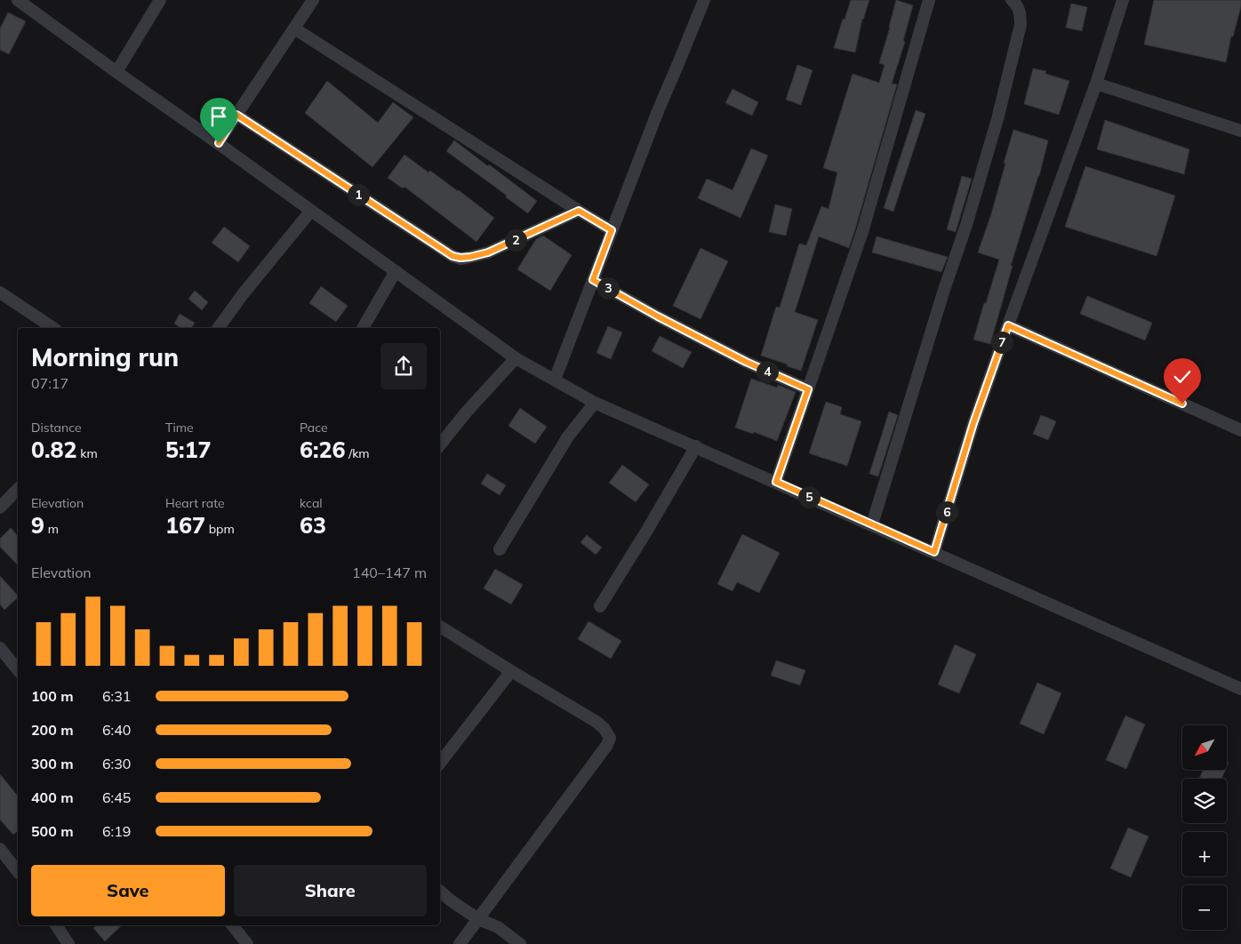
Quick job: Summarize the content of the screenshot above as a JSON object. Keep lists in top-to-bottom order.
{
  "north": "bottom left",
  "page": {
    "pins": [
      "1",
      "2",
      "3",
      "7",
      "4",
      "5",
      "6"
    ],
    "heading": ["Morning run", "07:17"],
    "stats": [
      ["Distance", "0.82 km"],
      ["Time", "5:17"],
      ["Pace", "6:26 /km"],
      ["Elevation", "9 m"],
      ["Heart rate", "167 bpm"],
      ["kcal", "63"]
    ],
    "chart": ["Elevation", "140–147 m"],
    "list": [
      {
        "name": "100 m",
        "note": "6:31"
      },
      {
        "name": "200 m",
        "note": "6:40"
      },
      {
        "name": "300 m",
        "note": "6:30"
      },
      {
        "name": "400 m",
        "note": "6:45"
      },
      {
        "name": "500 m",
        "note": "6:19"
      }
    ],
    "map_buttons": ["+", "−"],
    "buttons": ["Save", "Share"]
  }
}
